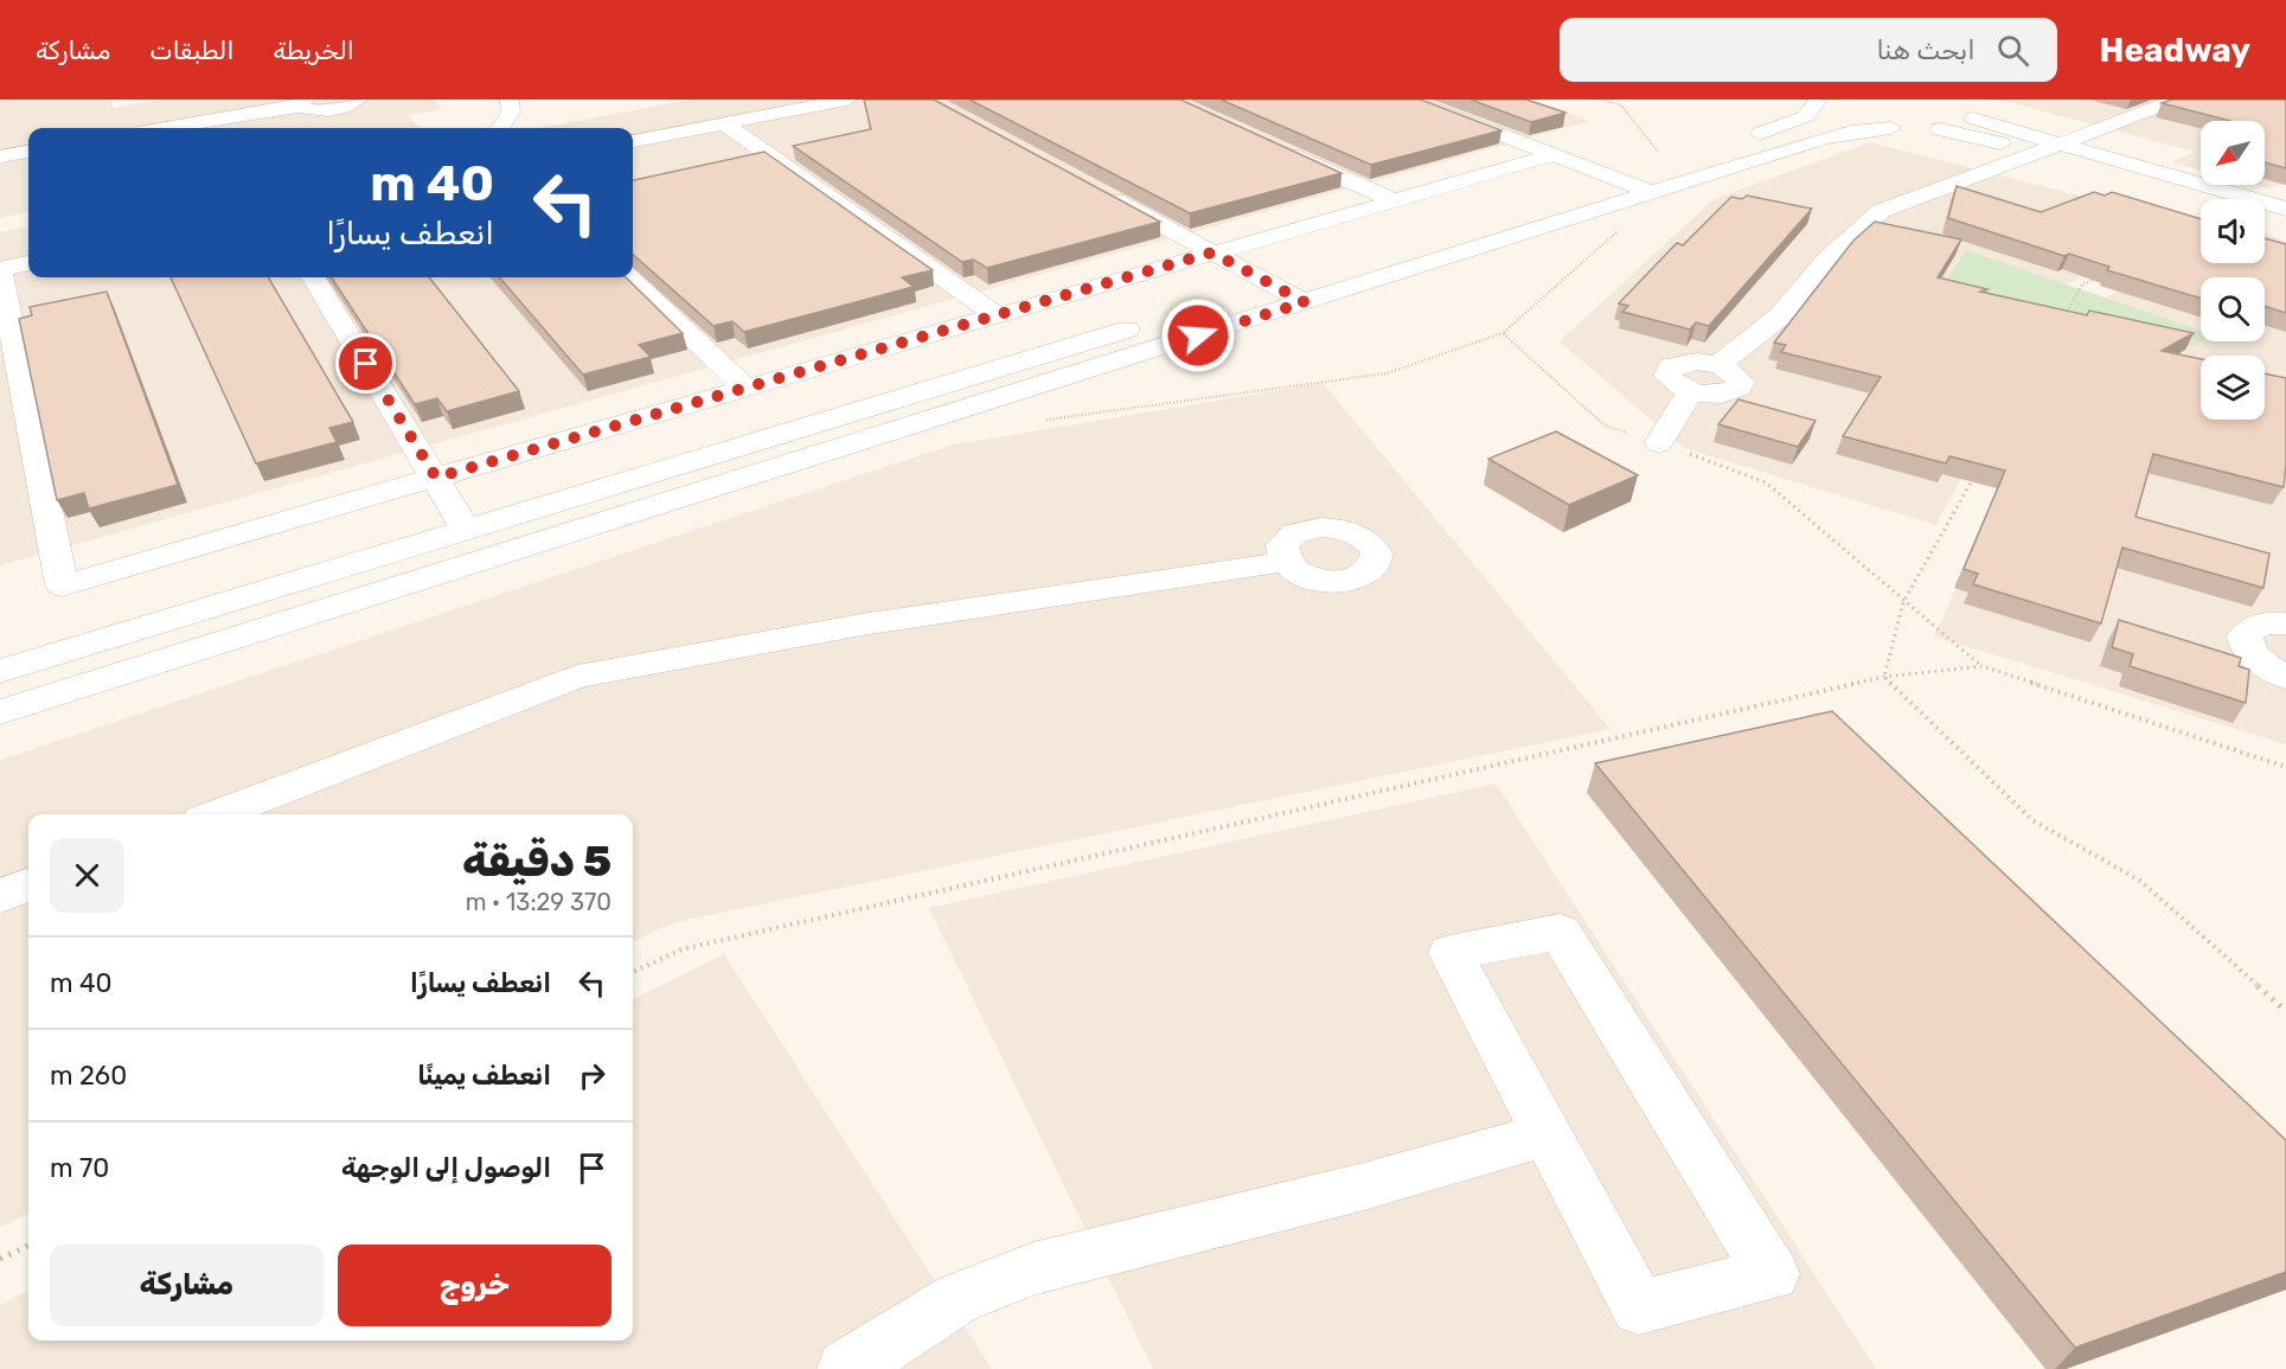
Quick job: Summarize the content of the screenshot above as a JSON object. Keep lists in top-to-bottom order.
{
  "north": "bottom left",
  "page": {
    "header": "Headway",
    "search": "ابحث هنا",
    "nav": ["الخريطة", "الطبقات", "مشاركة"],
    "turn": ["40 m", "انعطف يسارًا"],
    "heading": ["5 دقيقة", "370 m · 13:29"],
    "list": [
      {
        "name": "انعطف يسارًا",
        "value": "40 m"
      },
      {
        "name": "انعطف يمينًا",
        "value": "260 m"
      },
      {
        "name": "الوصول إلى الوجهة",
        "value": "70 m"
      }
    ],
    "buttons": ["خروج", "مشاركة"]
  }
}
